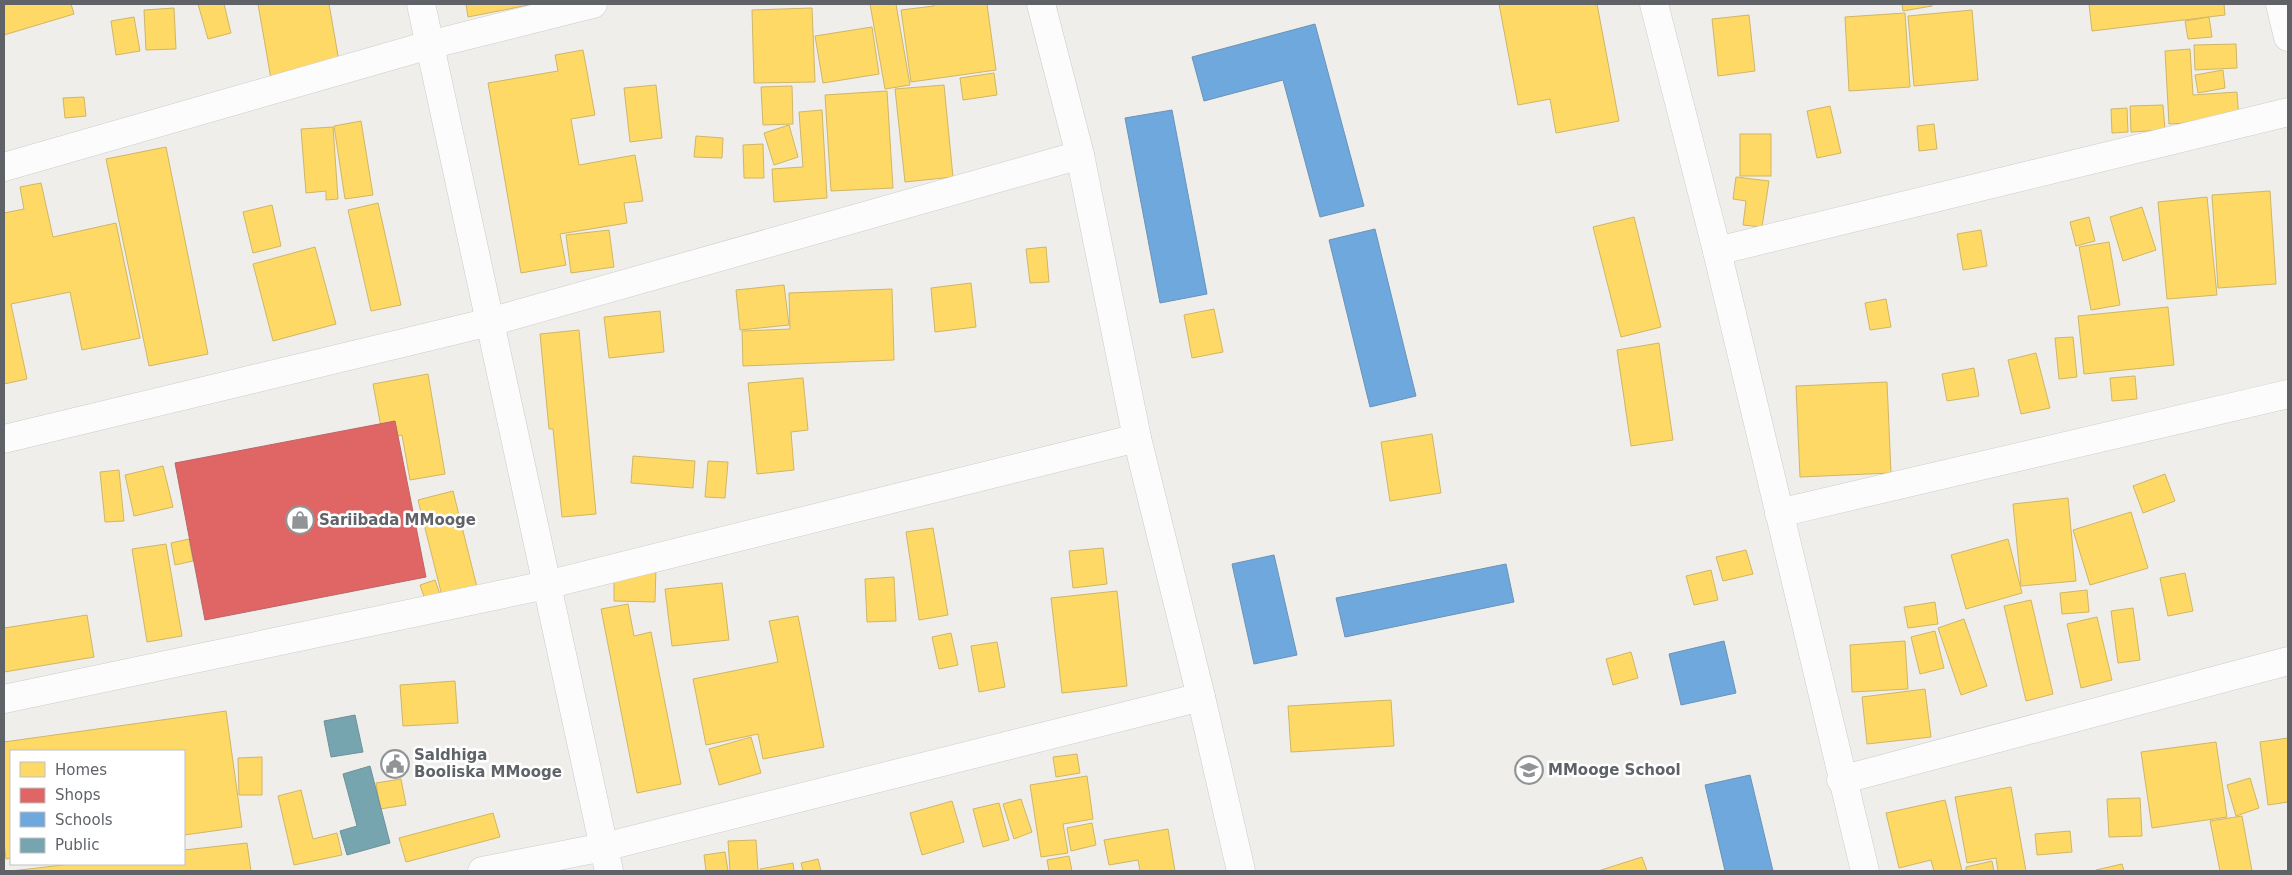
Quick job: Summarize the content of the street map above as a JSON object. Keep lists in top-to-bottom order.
{
  "places": {
    "shop": ["Sariibada MMooge"],
    "public building": ["Saldhiga Booliska MMooge"],
    "school or university": ["MMooge School"]
  },
  "legend": [
    "Homes",
    "Shops",
    "Schools",
    "Public"
  ]
}
